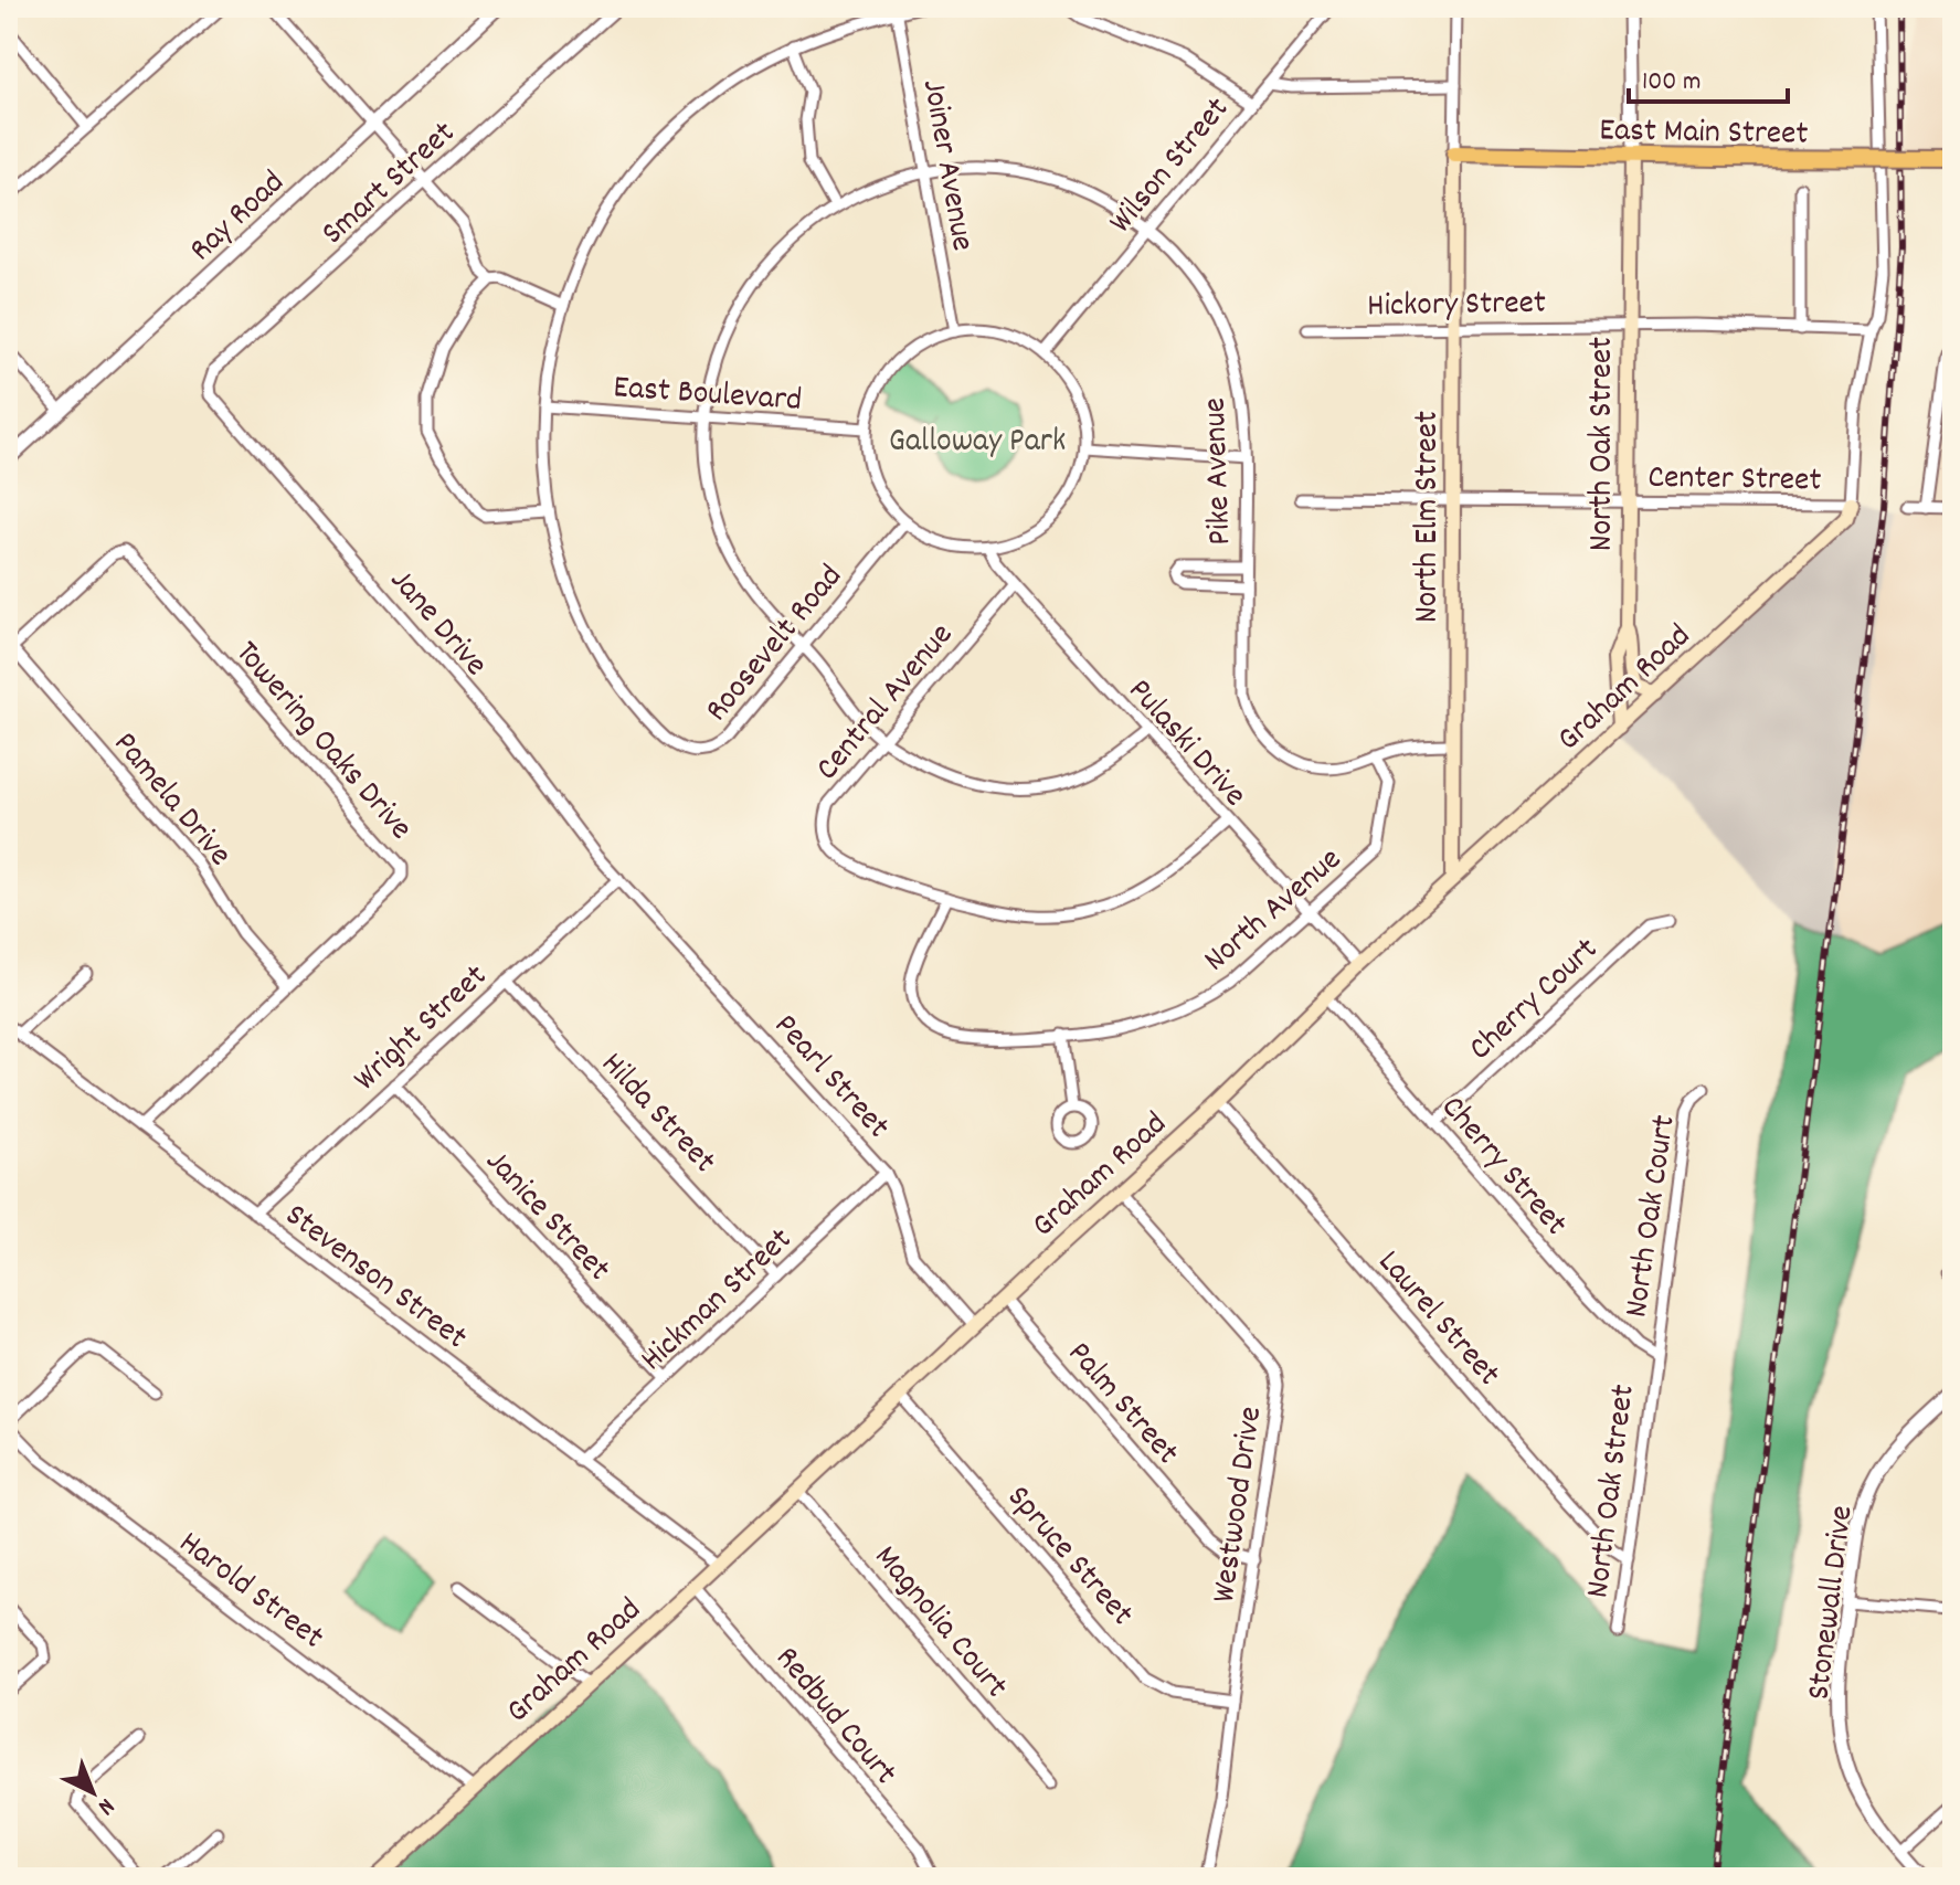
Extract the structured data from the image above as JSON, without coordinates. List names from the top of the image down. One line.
{"streets":{"main road":["East Main Street","North Oak Street","North Elm Street","Graham Road"],"street":["Wilson Street","Joiner Avenue","Smart Street","Ray Road","Hickory Street","East Boulevard","Pike Avenue","Center Street","Jane Drive","Roosevelt Road","Central Avenue","Towering Oaks Drive","Pulaski Drive","Pamela Drive","North Avenue","Cherry Court","Wright Street","Pearl Street","Hilda Street","Cherry Street","Janice Street","North Oak Court","Stevenson Street","Hickman Street","Laurel Street","Palm Street","Westwood Drive","Spruce Street","Harold Street","Stonewall Drive","Magnolia Court","Redbud Court"]},"crossings":[["East Main Street","North Oak Street"],["East Main Street","North Elm Street"],["Wilson Street","Joiner Avenue"],["Wilson Street","East Boulevard"],["Wilson Street","Pike Avenue"],["Wilson Street","Roosevelt Road"],["Wilson Street","Pulaski Drive"],["Joiner Avenue","East Boulevard"],["Joiner Avenue","Pike Avenue"],["Joiner Avenue","Roosevelt Road"],["Joiner Avenue","Pulaski Drive"],["Smart Street","Jane Drive"],["Hickory Street","North Oak Street"],["Hickory Street","North Elm Street"],["East Boulevard","Pike Avenue"],["East Boulevard","Roosevelt Road"],["East Boulevard","Pulaski Drive"],["North Oak Street","Center Street"],["North Oak Street","Graham Road"],["North Oak Street","Cherry Street"],["North Oak Street","North Oak Court"],["North Oak Street","Laurel Street"],["Pike Avenue","North Elm Street"],["Pike Avenue","Roosevelt Road"],["Pike Avenue","Central Avenue"],["Pike Avenue","Pulaski Drive"],["Pike Avenue","North Avenue"],["Center Street","North Elm Street"],["Center Street","Graham Road"],["North Elm Street","Graham Road"],["Jane Drive","Wright Street"],["Jane Drive","Pearl Street"],["Roosevelt Road","Pulaski Drive"],["Graham Road","Pulaski Drive"],["Graham Road","Pearl Street"],["Graham Road","Cherry Street"],["Graham Road","Stevenson Street"],["Graham Road","Laurel Street"],["Graham Road","Palm Street"],["Graham Road","Westwood Drive"],["Graham Road","Spruce Street"],["Graham Road","Harold Street"],["Graham Road","Magnolia Court"],["Graham Road","Redbud Court"],["Central Avenue","Pulaski Drive"],["Central Avenue","North Avenue"],["Towering Oaks Drive","Pamela Drive"],["Towering Oaks Drive","Stevenson Street"],["Pulaski Drive","North Avenue"],["Cherry Court","Cherry Street"],["Wright Street","Pearl Street"],["Wright Street","Hilda Street"],["Wright Street","Janice Street"],["Wright Street","Stevenson Street"],["Pearl Street","Hickman Street"],["Hilda Street","Hickman Street"],["Cherry Street","North Oak Court"],["Janice Street","Hickman Street"],["Stevenson Street","Hickman Street"],["Palm Street","Westwood Drive"],["Westwood Drive","Spruce Street"]],"parks":["Galloway Park"],"scale_bar":"100 m","north":"bottom right"}
